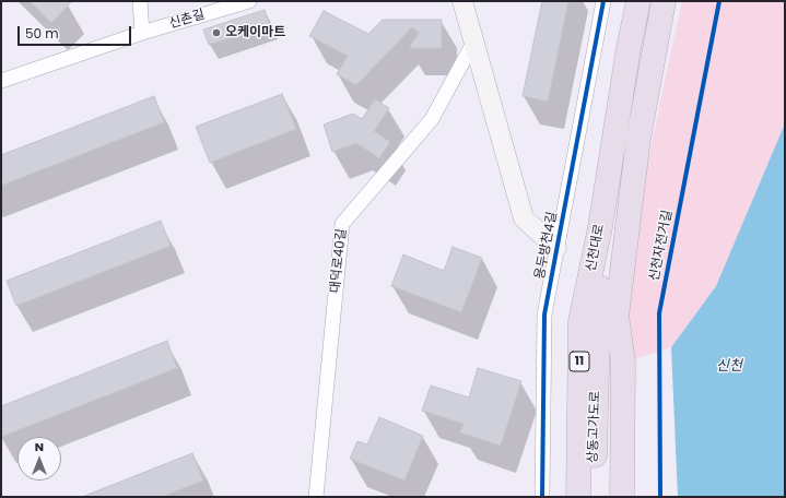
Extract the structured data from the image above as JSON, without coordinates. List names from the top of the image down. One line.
{"streets":{"highway":["신천대로","11","상동고가도로"],"street":["신촌길","용두방천4길","대덕로40길"],"cycle path":["신천자전거길"]},"crossings":[["신천대로","상동고가도로"]],"water":["신천"],"places":["오케이마트"],"scale_bar":"50 m","north":"top"}
